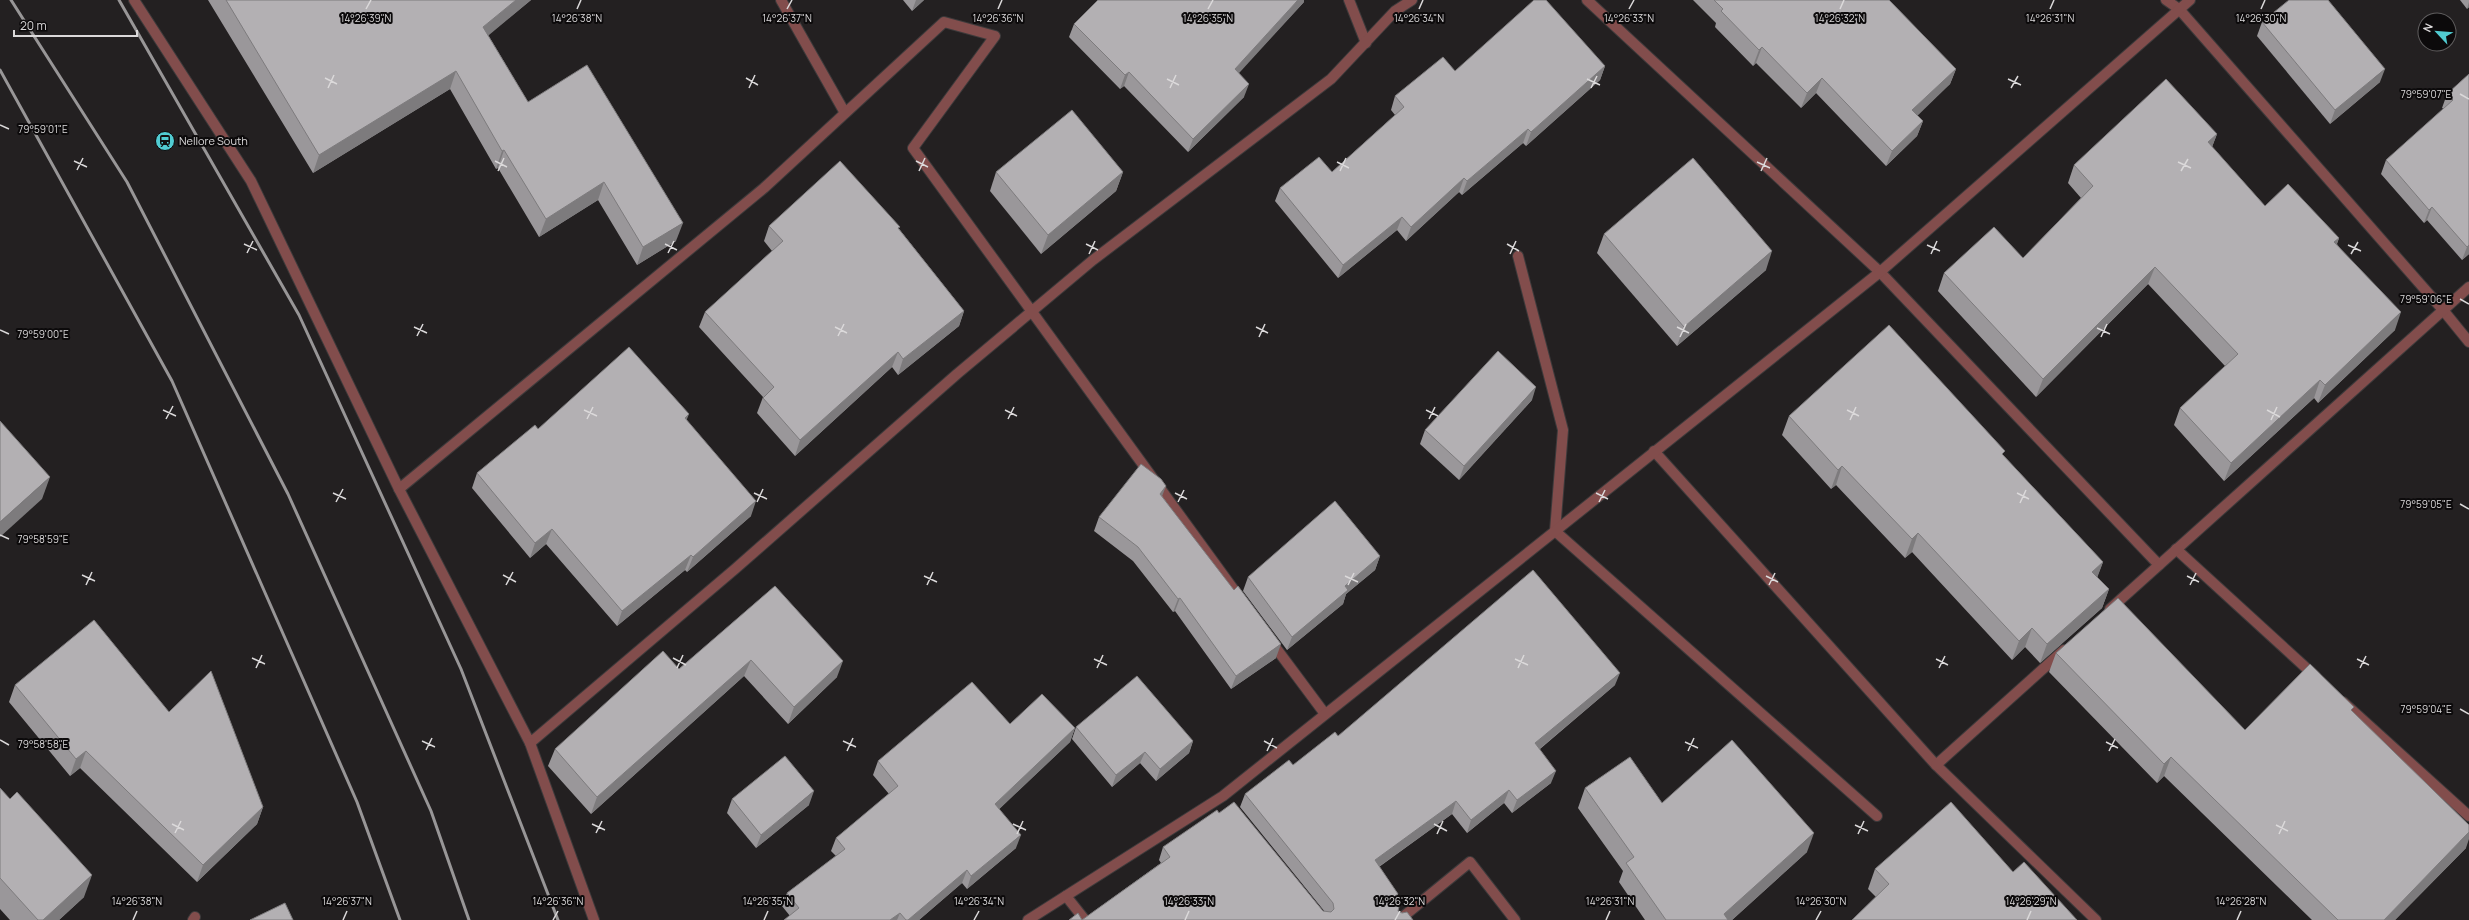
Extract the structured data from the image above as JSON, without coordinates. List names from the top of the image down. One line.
{"places":{"station":["Nellore South"]},"scale_bar":"20 m","north":"top left","coordinates":["14°26'39\"N","14°26'38\"N","14°26'37\"N","14°26'36\"N","14°26'35\"N","14°26'34\"N","14°26'33\"N","14°26'32\"N","14°26'31\"N","14°26'30\"N","79°59'07\"E","79°59'01\"E","79°59'06\"E","79°59'00\"E","79°59'05\"E","79°58'59\"E","79°59'04\"E","79°58'58\"E","14°26'29\"N","14°26'28\"N"]}
